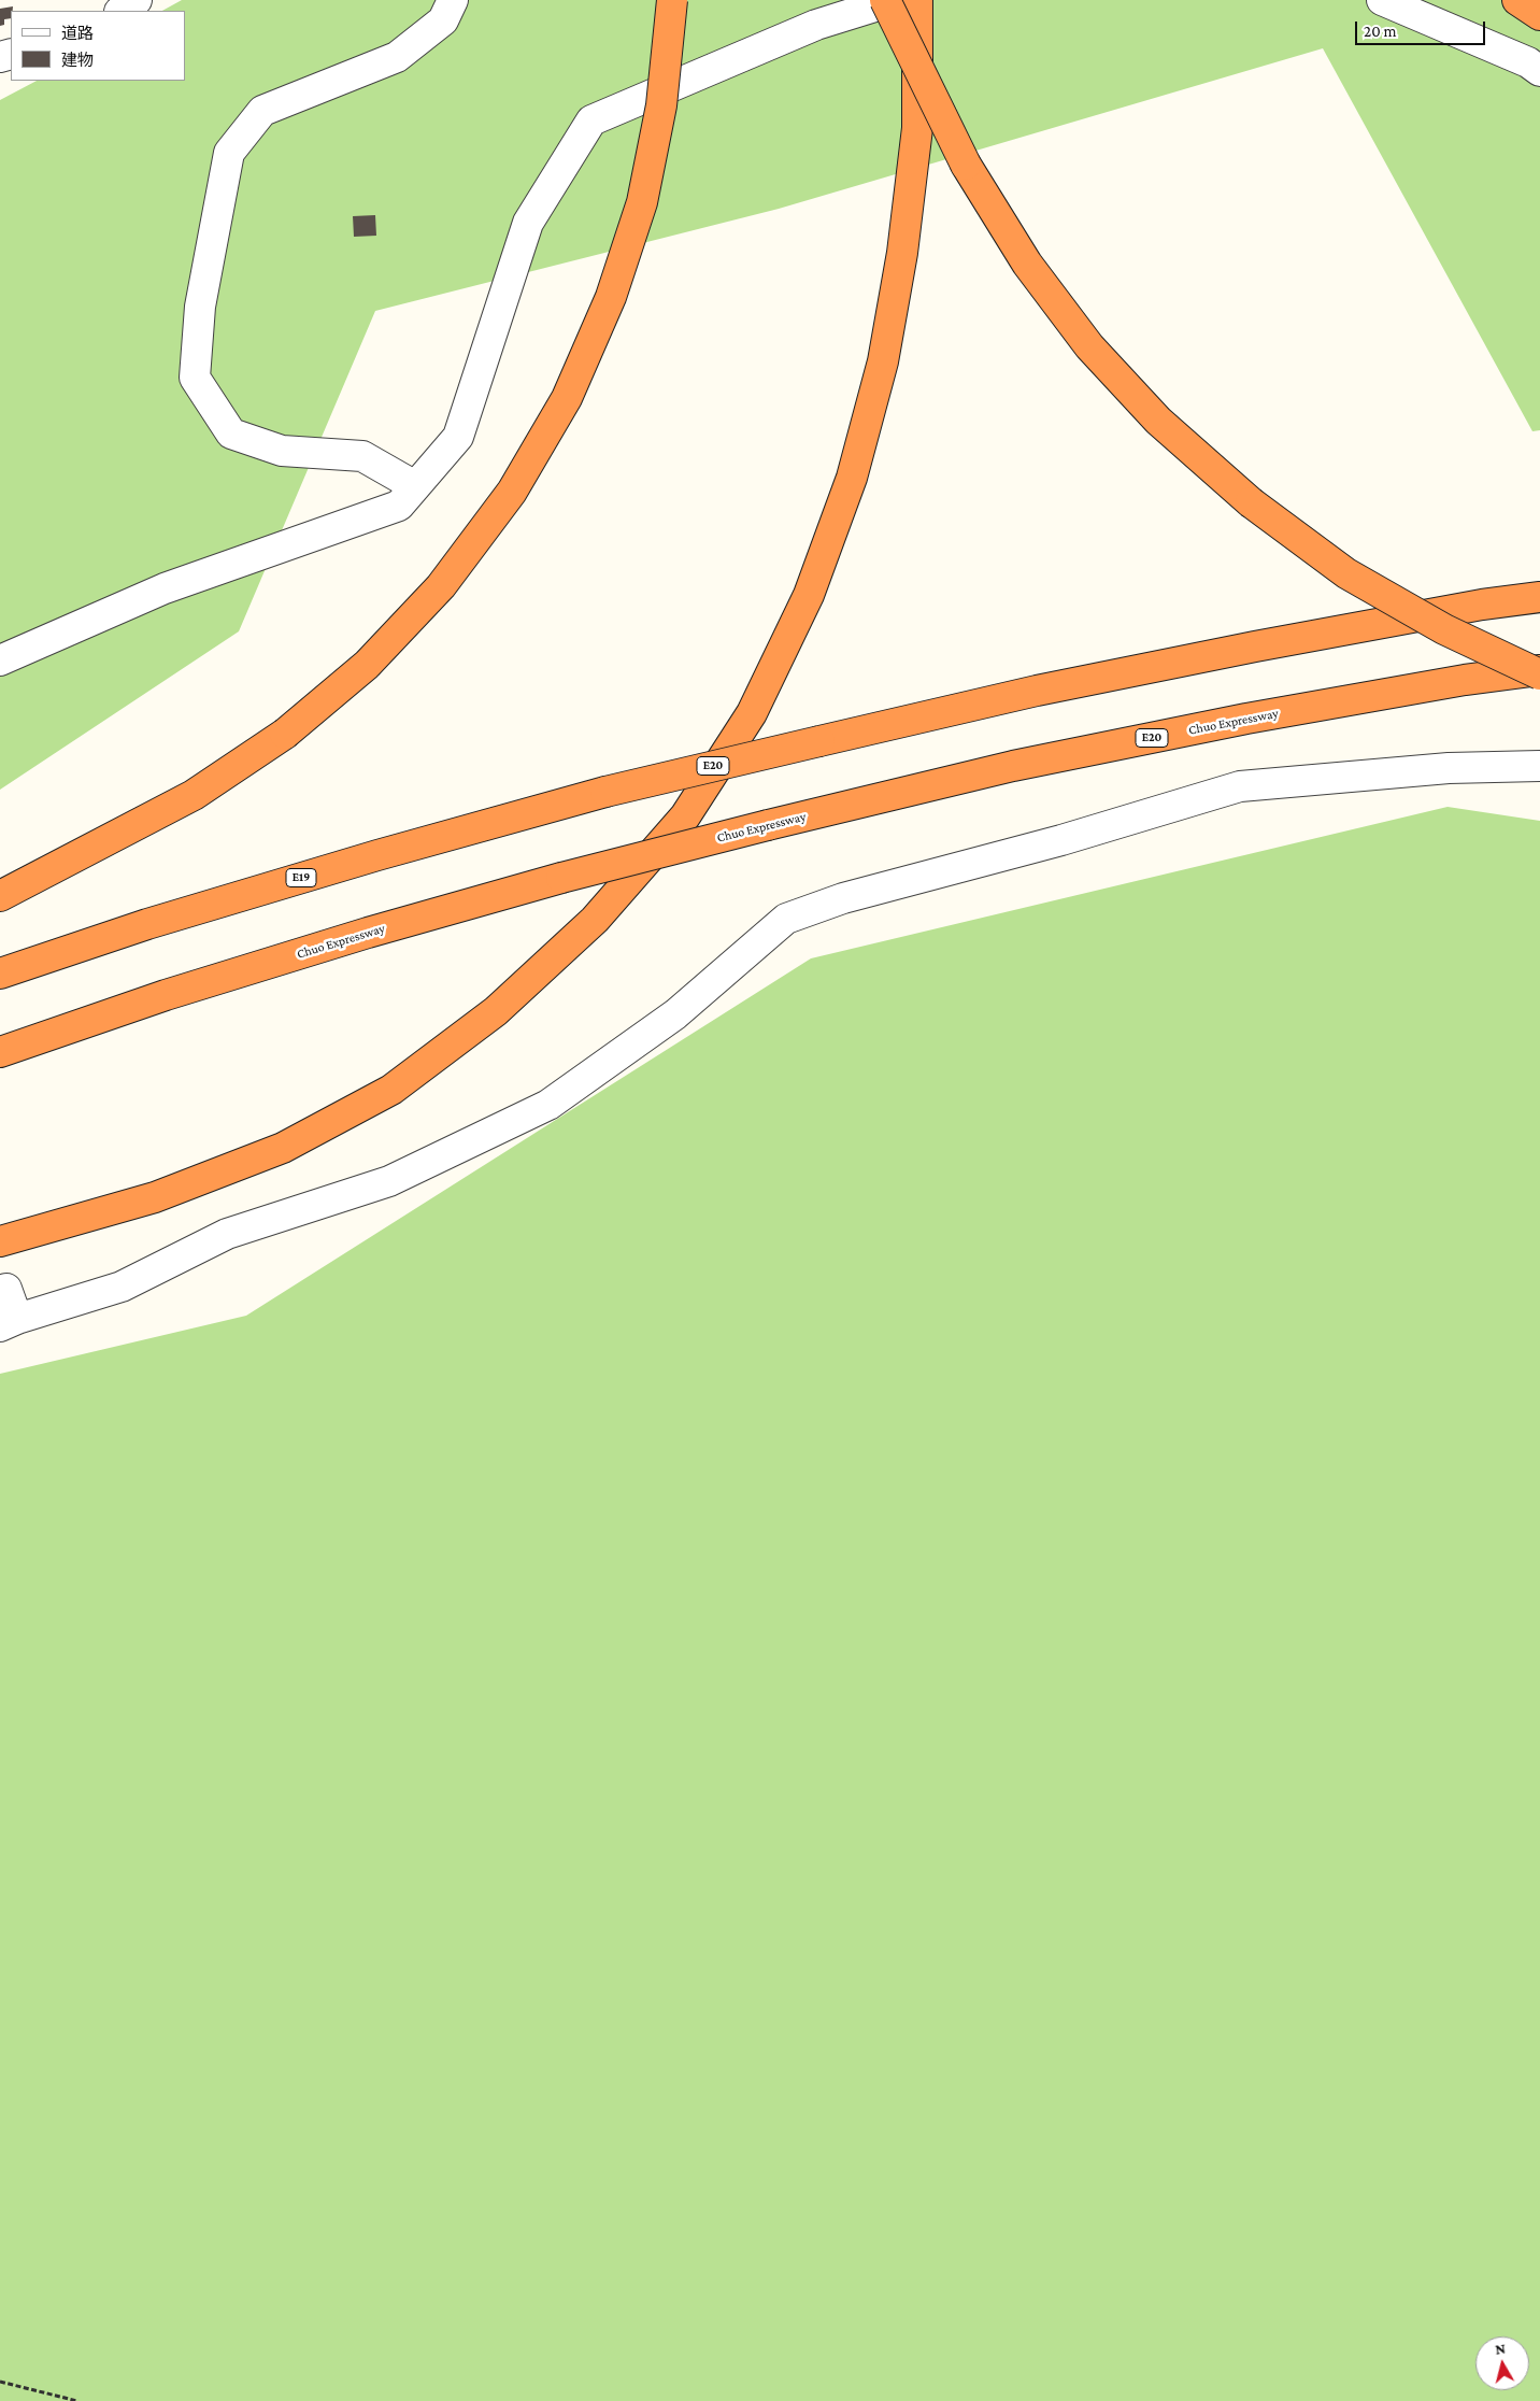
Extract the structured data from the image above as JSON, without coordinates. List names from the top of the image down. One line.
{"streets":{"highway":["Chuo Expressway","E20","E19"]},"crossings":[["E20","E19"]],"legend":["道路","建物"],"scale_bar":"20 m","north":"top"}
